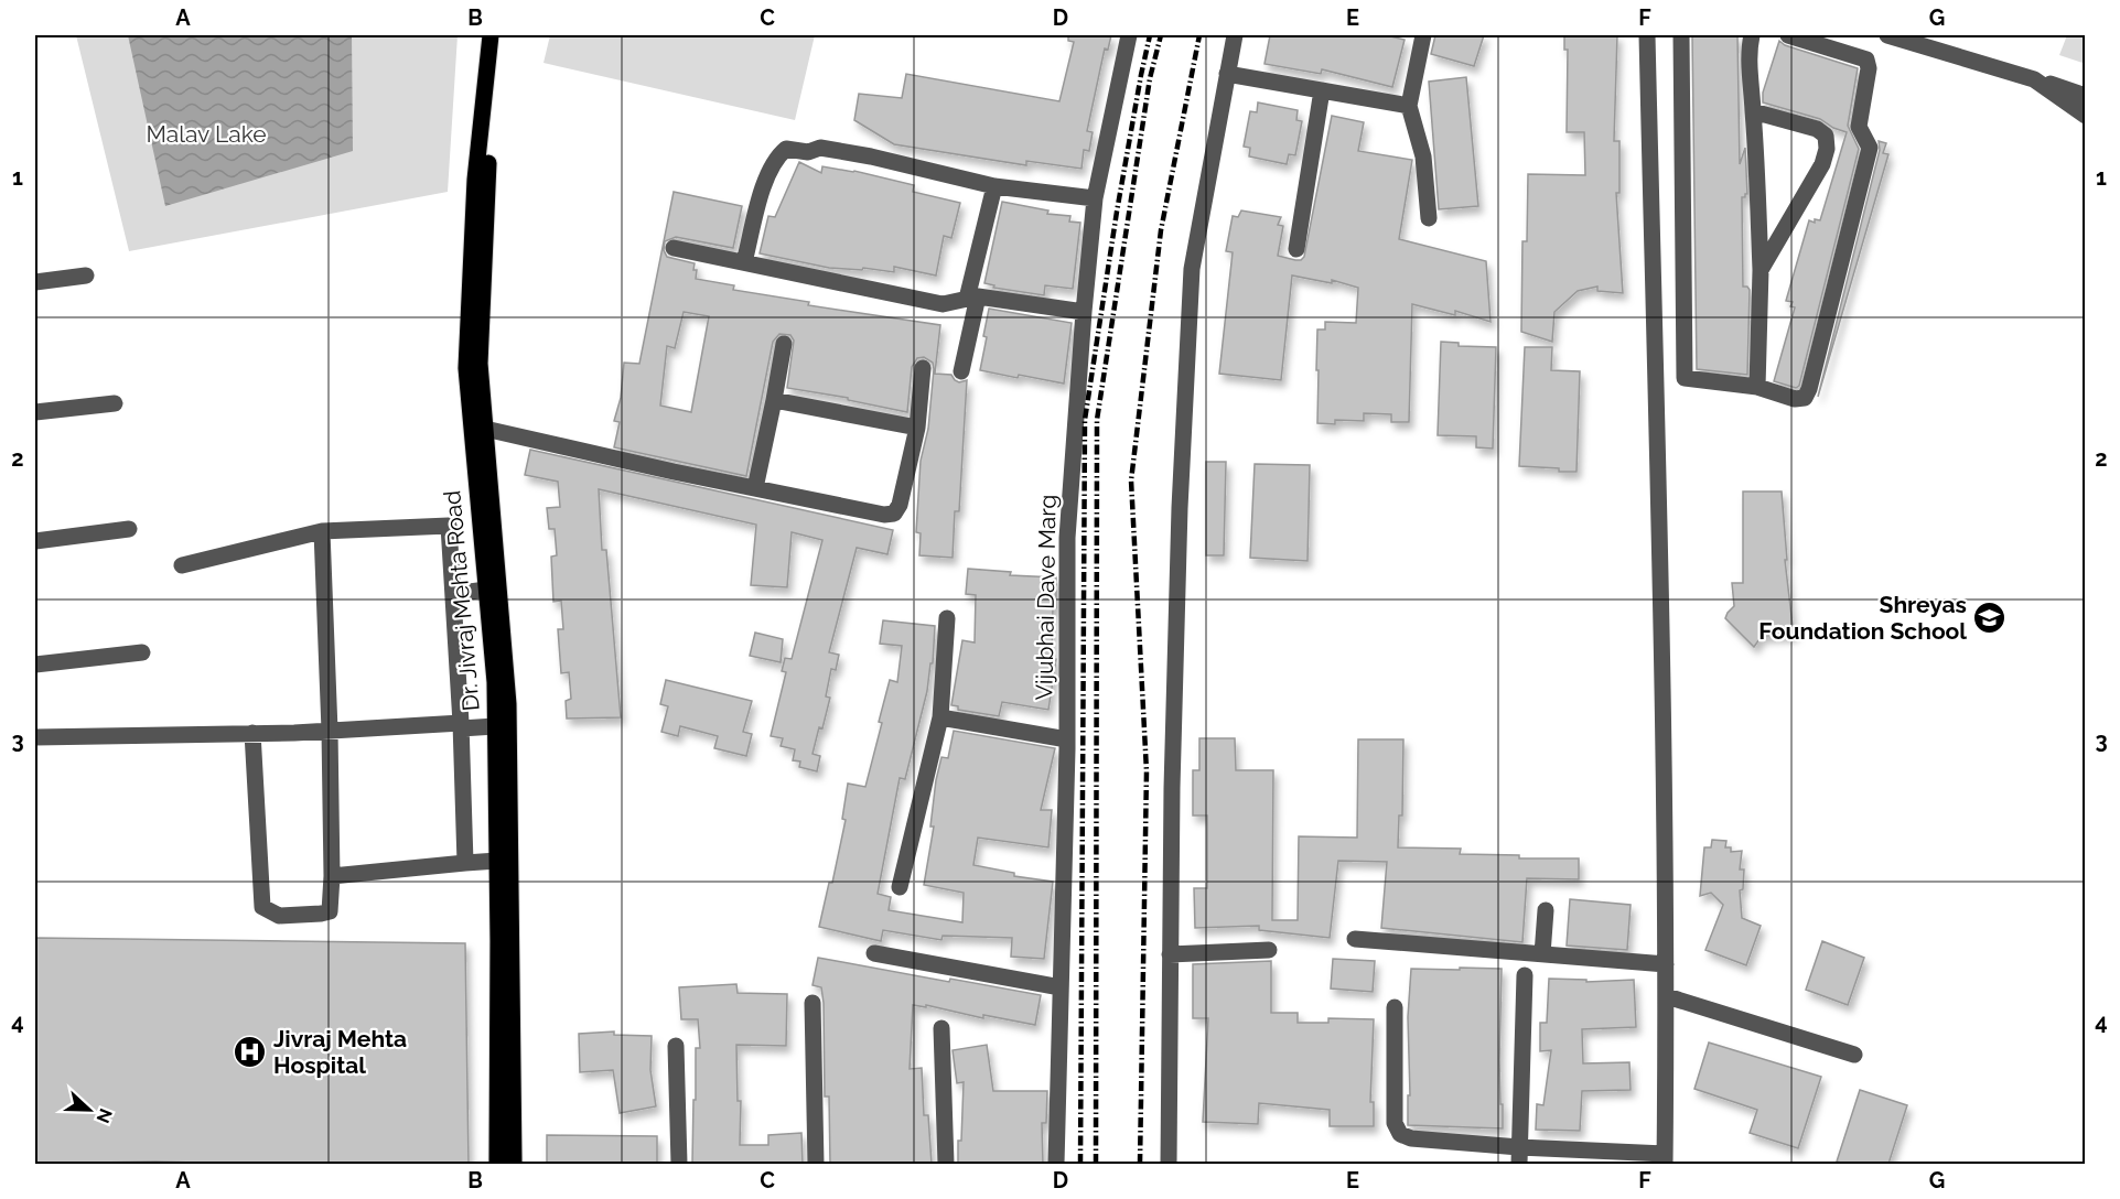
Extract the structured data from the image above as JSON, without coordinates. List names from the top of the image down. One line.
{"streets":{"main road":["Dr. Jivraj Mehta Road"],"street":["Vijubhai Dave Marg"]},"parks":["Malav Lake"],"places":{"school or university":["Shreyas Foundation School"],"hospital":["Jivraj Mehta Hospital"]},"north":"right","grid":{"columns":["A","B","C","D","E","F","G"],"rows":["1","2","3","4"]}}
